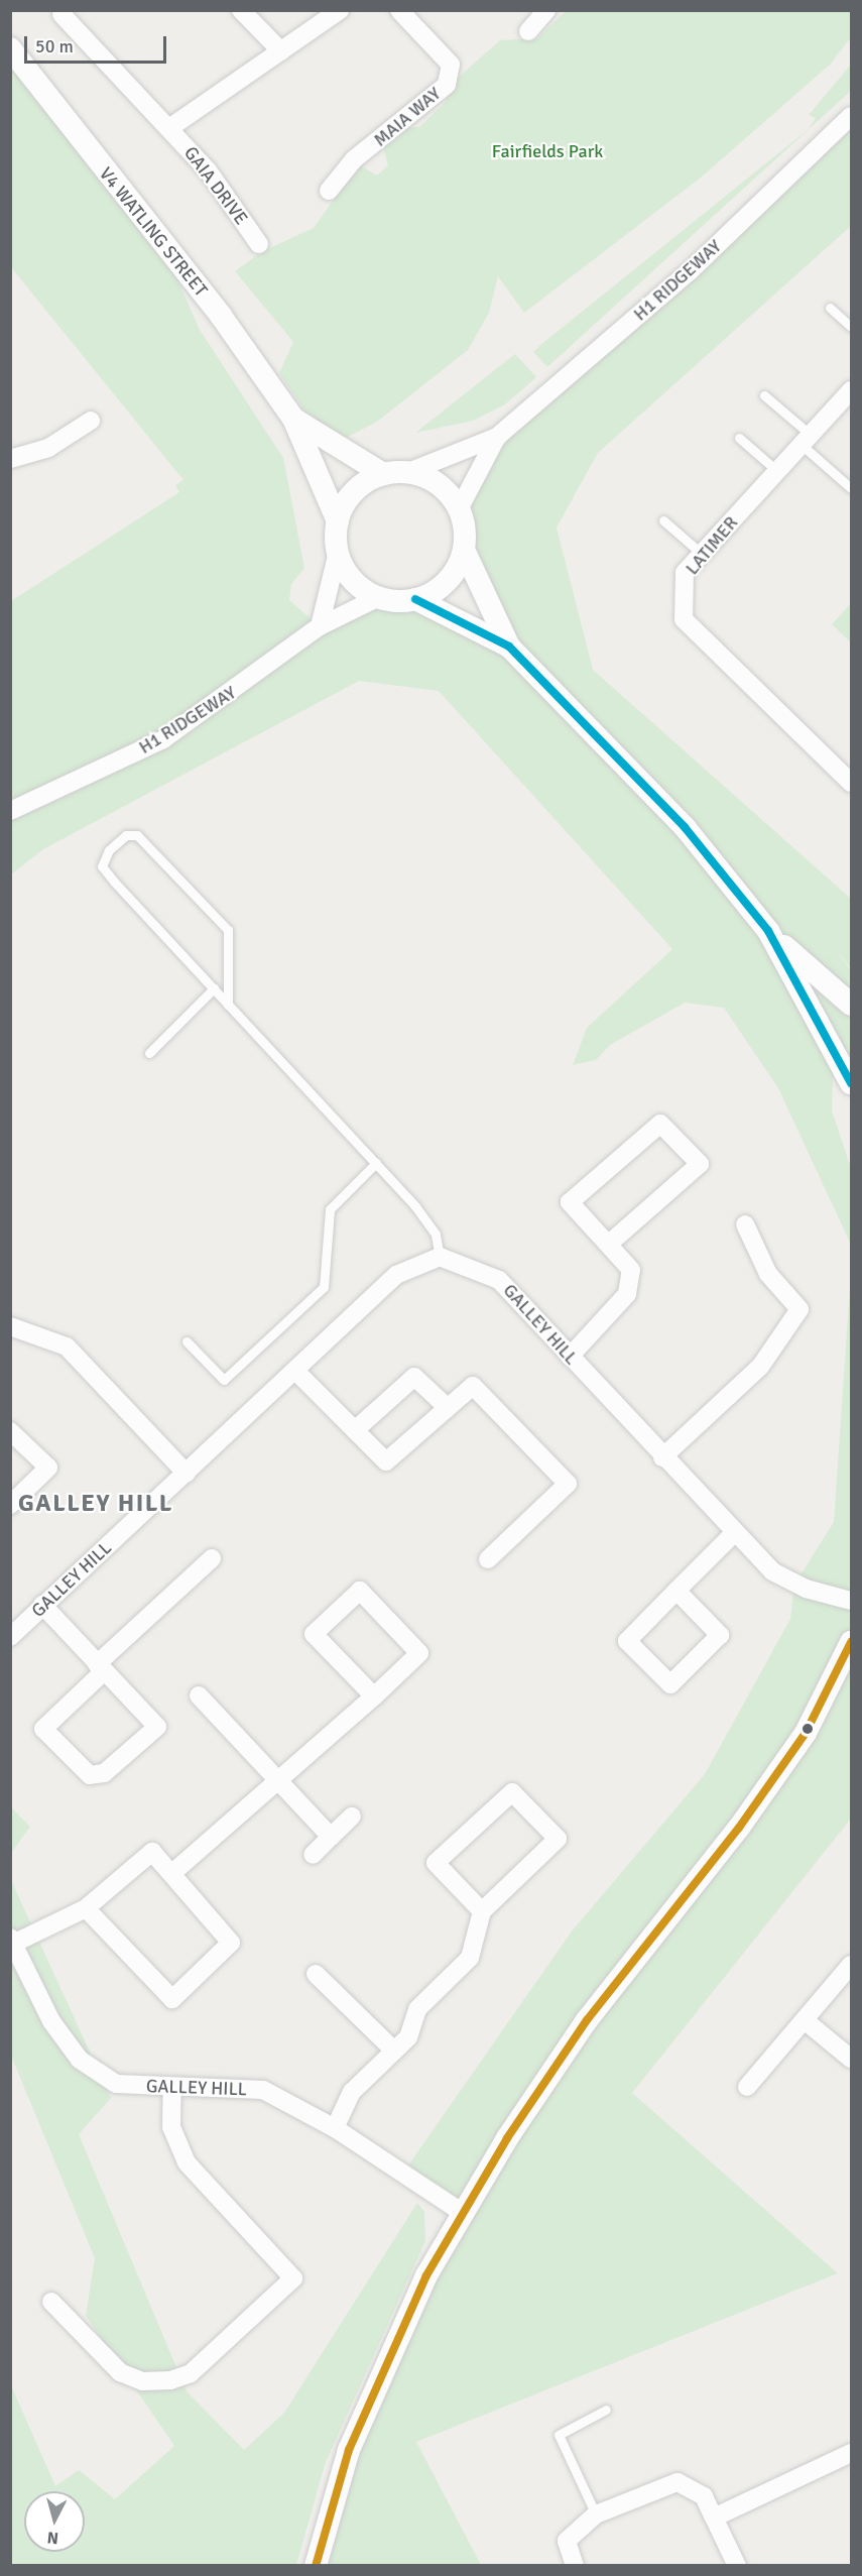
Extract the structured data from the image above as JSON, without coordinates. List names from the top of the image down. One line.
{"streets":{"street":["MAIA WAY","GAIA DRIVE","V4 WATLING STREET","H1 RIDGEWAY","LATIMER","GALLEY HILL"]},"crossings":[["V4 WATLING STREET","H1 RIDGEWAY"]],"districts":["GALLEY HILL"],"parks":["Fairfields Park"],"scale_bar":"50 m","north":"bottom"}
